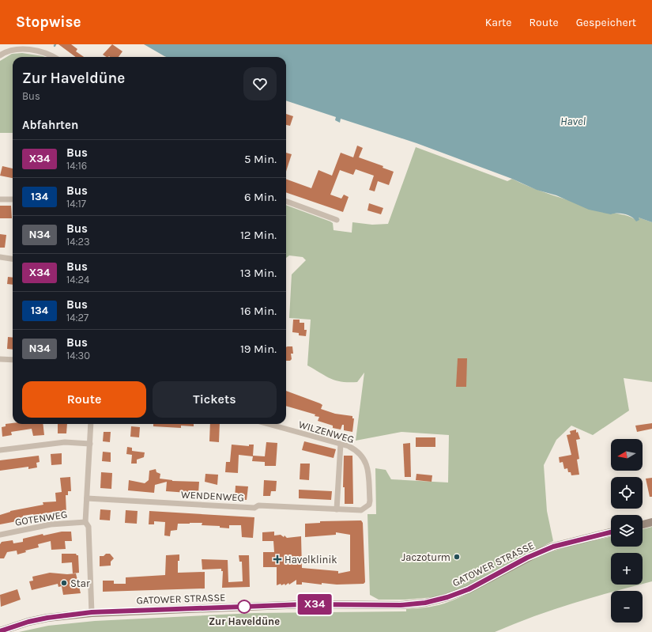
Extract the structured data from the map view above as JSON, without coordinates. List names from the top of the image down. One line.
{"streets":{"main road":["GATOWER STRASSE"],"street":["WILZENWEG","WENDENWEG","GOTENWEG"]},"crossings":[["WILZENWEG","WENDENWEG"]],"water":["Havel"],"places":{"other":["Jaczoturm","Star","Zur Haveldüne"],"health":["Havelklinik"]},"lines":["bus line X34"],"north":"left","page":{"header":"Stopwise","nav":["Karte","Route","Gespeichert"],"on_map":"X34","heading":[["Zur Haveldüne","Bus"],"Abfahrten"],"list":[{"mark":"X34","name":"Bus","note":"14:16","value":"5 Min."},{"mark":"134","name":"Bus","note":"14:17","value":"6 Min."},{"mark":"N34","name":"Bus","note":"14:23","value":"12 Min."},{"mark":"X34","name":"Bus","note":"14:24","value":"13 Min."},{"mark":"134","name":"Bus","note":"14:27","value":"16 Min."},{"mark":"N34","name":"Bus","note":"14:30","value":"19 Min."}],"buttons":["Route","Tickets"],"map_buttons":["+","−"]}}
